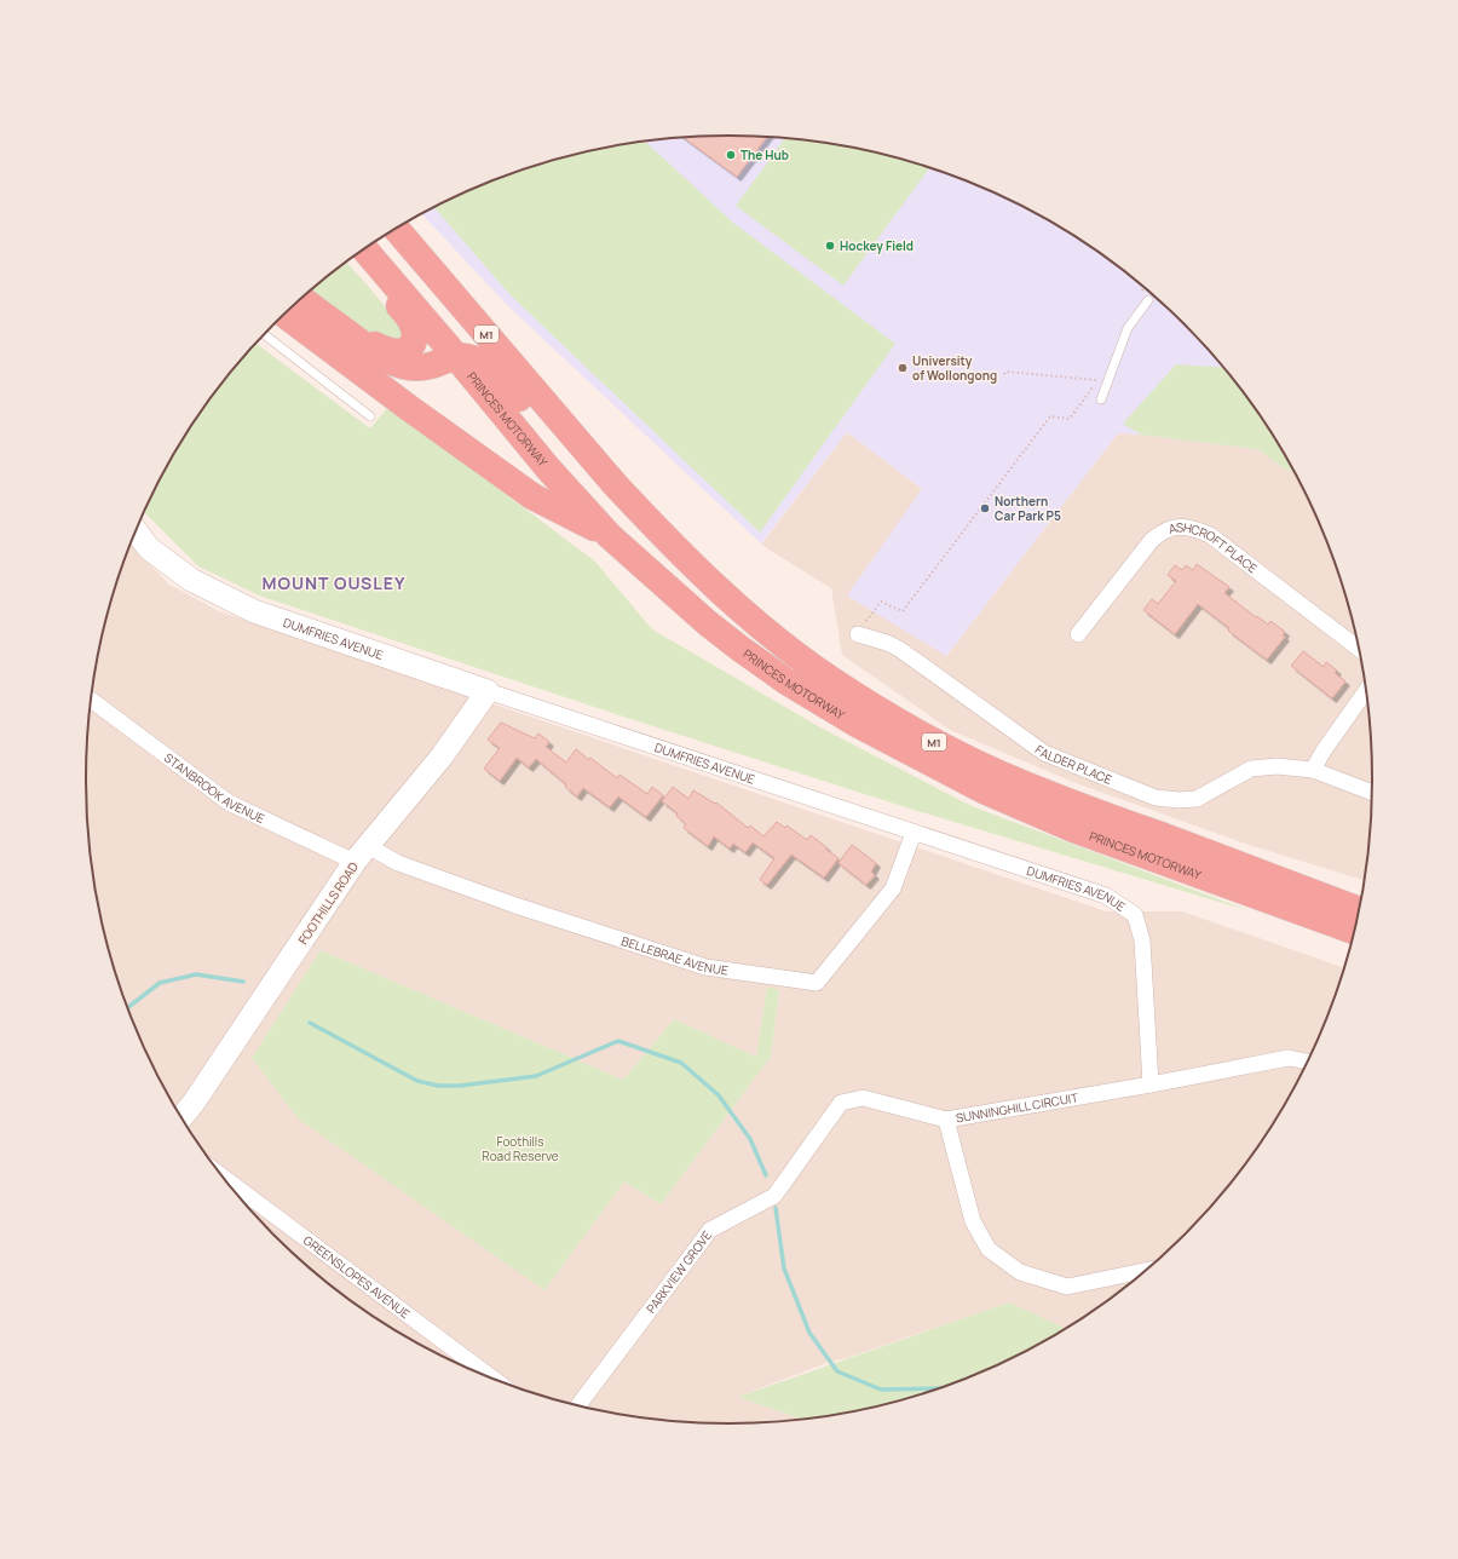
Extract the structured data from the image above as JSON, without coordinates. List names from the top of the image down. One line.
{"streets":{"highway":["M1","PRINCES MOTORWAY"],"street":["ASHCROFT PLACE","DUMFRIES AVENUE","FALDER PLACE","STANBROOK AVENUE","FOOTHILLS ROAD","BELLEBRAE AVENUE","SUNNINGHILL CIRCUIT","PARKVIEW GROVE","GREENSLOPES AVENUE"]},"crossings":[["DUMFRIES AVENUE","FOOTHILLS ROAD"],["DUMFRIES AVENUE","BELLEBRAE AVENUE"],["DUMFRIES AVENUE","SUNNINGHILL CIRCUIT"],["STANBROOK AVENUE","FOOTHILLS ROAD"],["STANBROOK AVENUE","BELLEBRAE AVENUE"],["FOOTHILLS ROAD","BELLEBRAE AVENUE"],["SUNNINGHILL CIRCUIT","PARKVIEW GROVE"]],"districts":["MOUNT OUSLEY"],"parks":["Foothills Road Reserve"],"places":["The Hub","Hockey Field","University of Wollongong","Northern Car Park P5"]}
